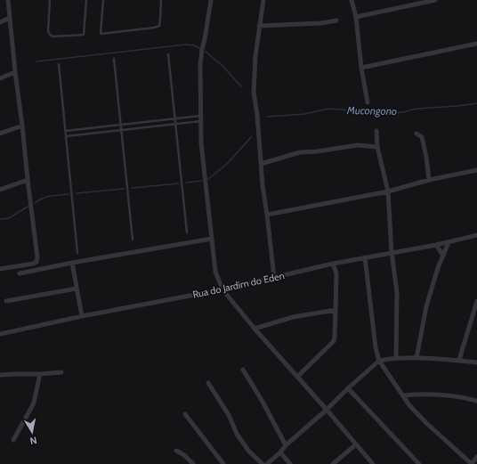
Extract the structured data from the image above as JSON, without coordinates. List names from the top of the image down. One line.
{"streets":{"street":["Rua do Jardim do Eden"]},"water":["Mucongono"],"north":"bottom"}
